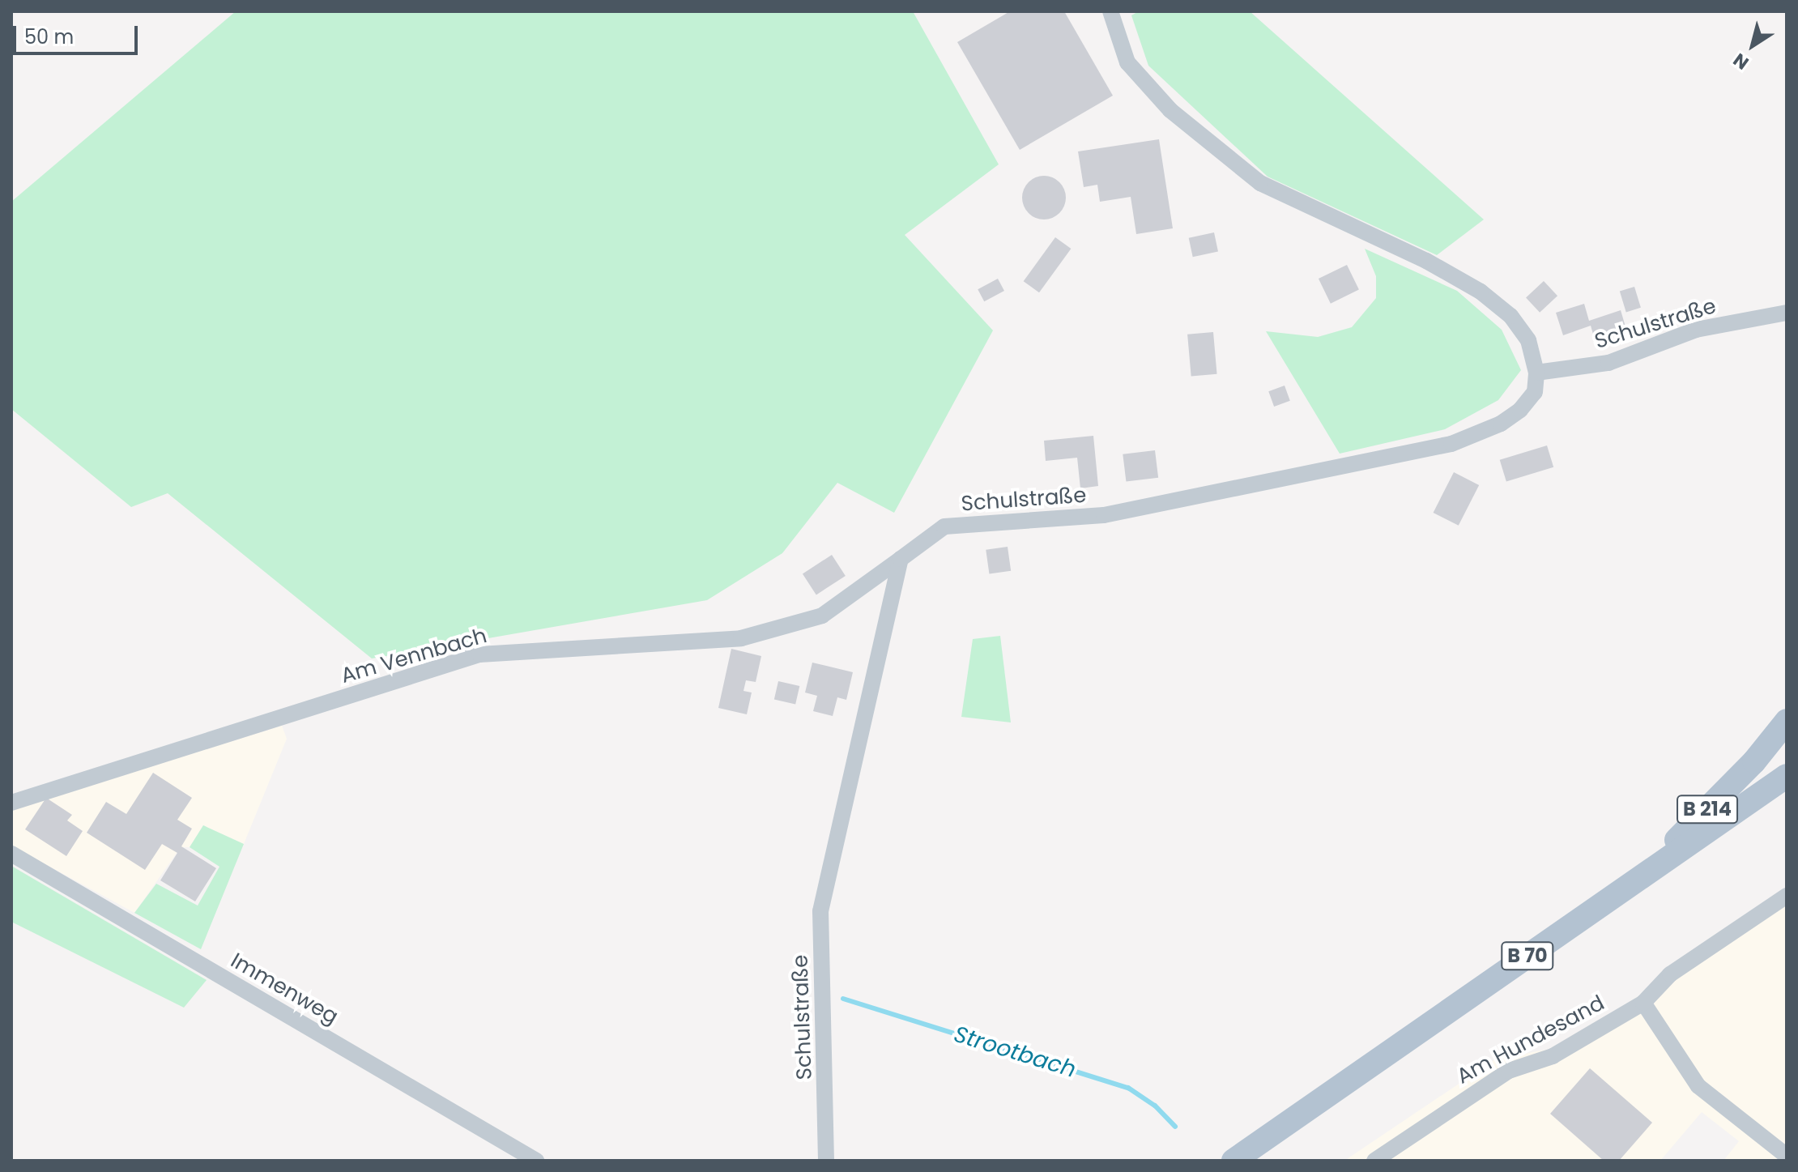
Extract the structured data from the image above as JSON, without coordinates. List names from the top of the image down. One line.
{"streets":{"main road":["B 214","B 70"],"street":["Schulstraße","Am Vennbach","Immenweg","Am Hundesand"]},"crossings":[["Schulstraße","Am Vennbach"],["B 214","B 70"]],"water":["Strootbach"],"scale_bar":"50 m","north":"bottom left"}
